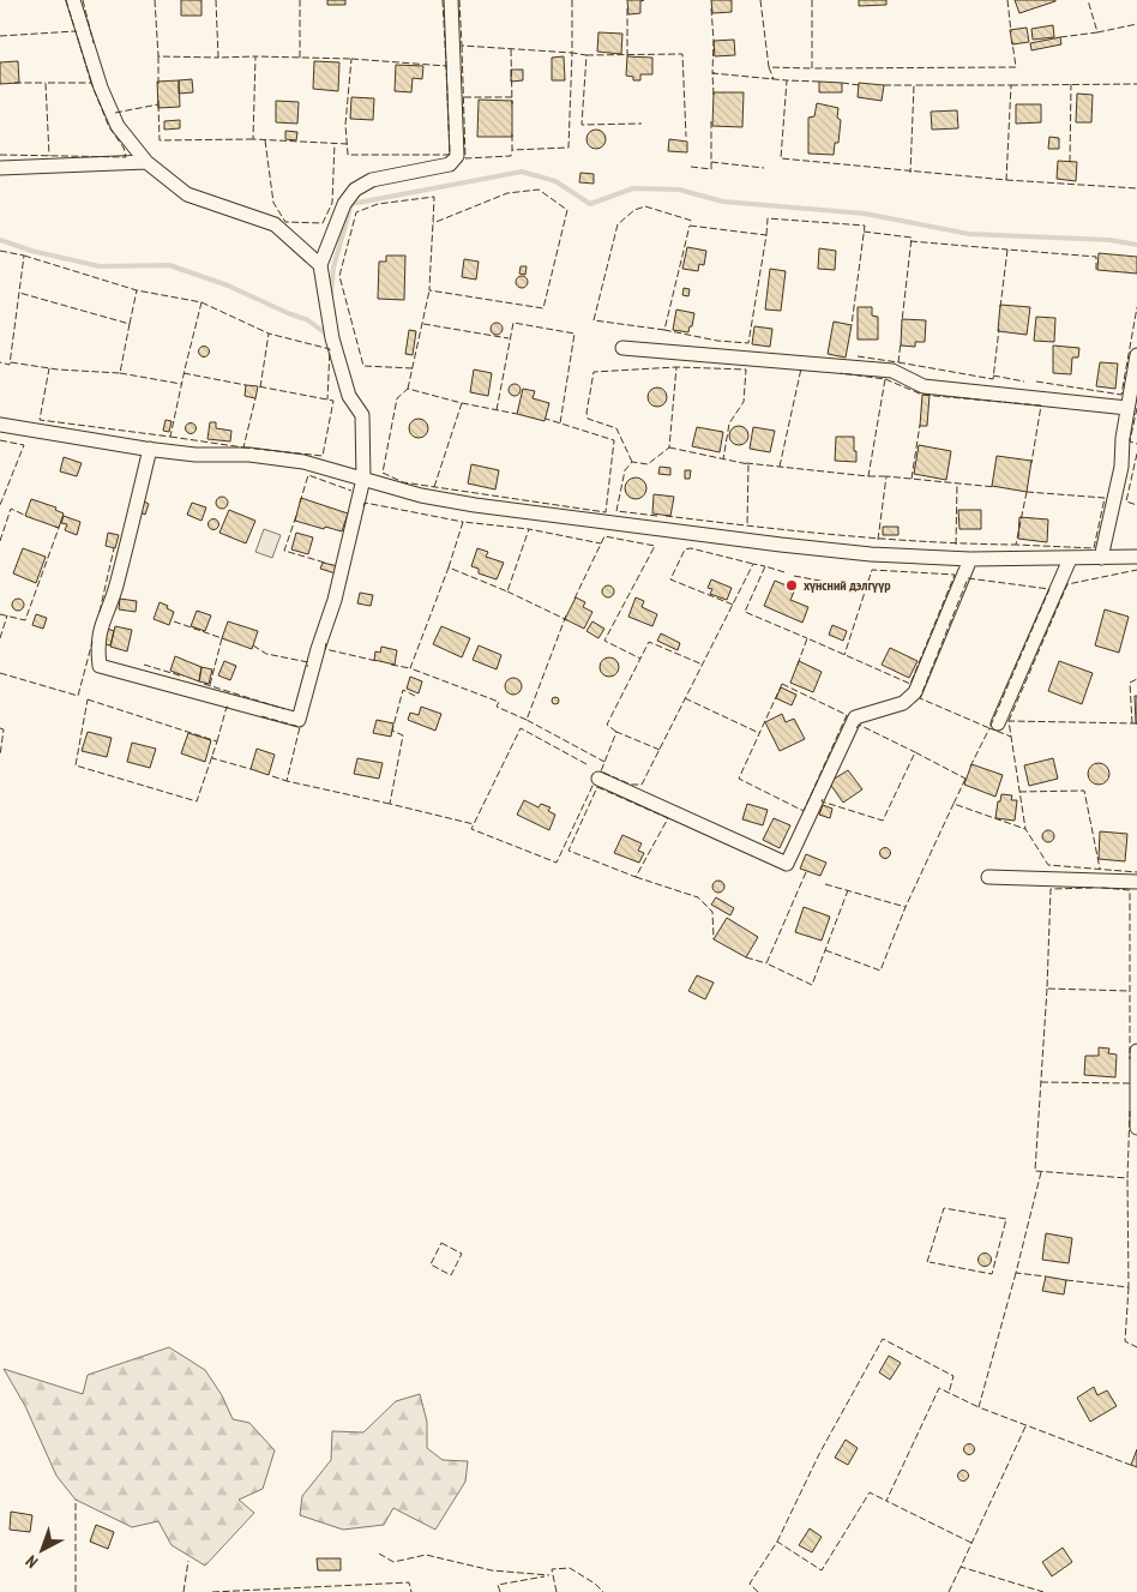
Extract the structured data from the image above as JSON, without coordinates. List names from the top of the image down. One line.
{"places":["хүнсний дэлгүүр"],"north":"bottom left"}
